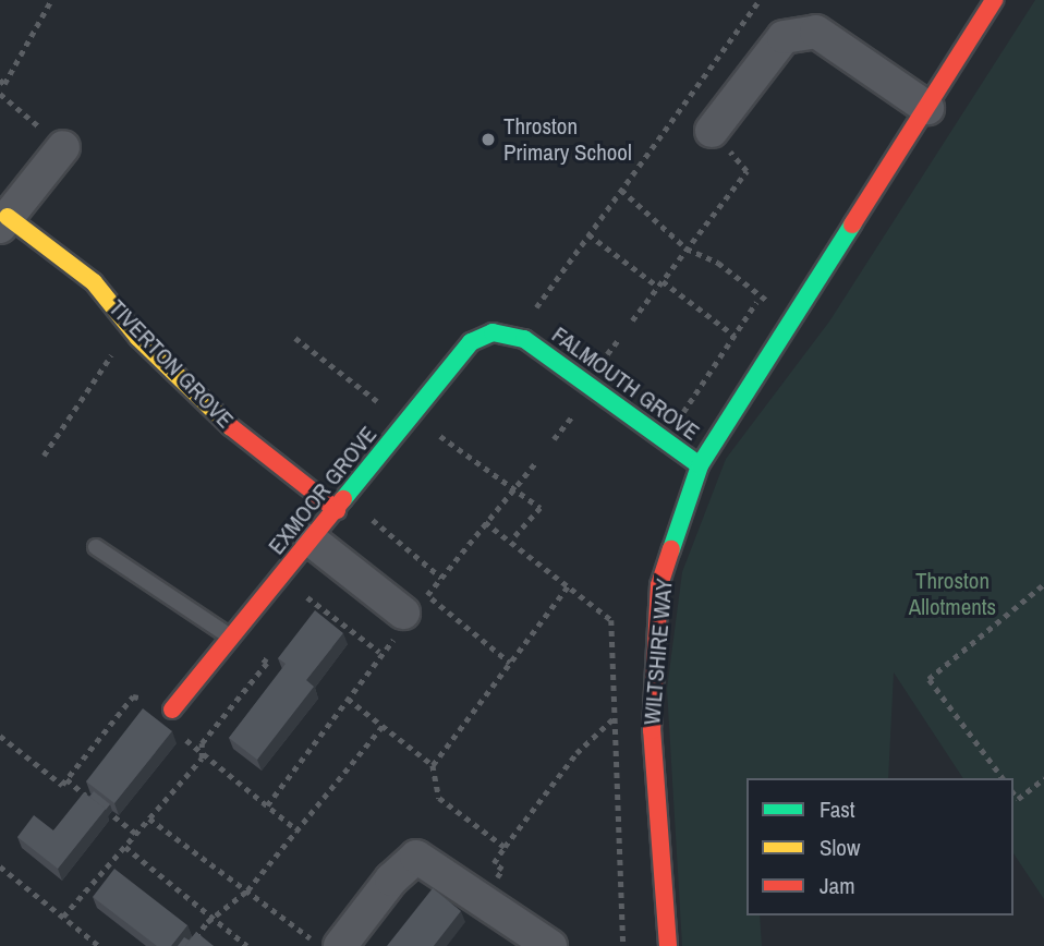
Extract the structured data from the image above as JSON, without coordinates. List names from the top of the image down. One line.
{"streets":{"street":["TIVERTON GROVE","FALMOUTH GROVE","EXMOOR GROVE","WILTSHIRE WAY"]},"crossings":[["TIVERTON GROVE","EXMOOR GROVE"],["FALMOUTH GROVE","EXMOOR GROVE"],["FALMOUTH GROVE","WILTSHIRE WAY"]],"parks":["Throston Allotments"],"places":["Throston Primary School"],"legend":["Fast","Slow","Jam"]}
